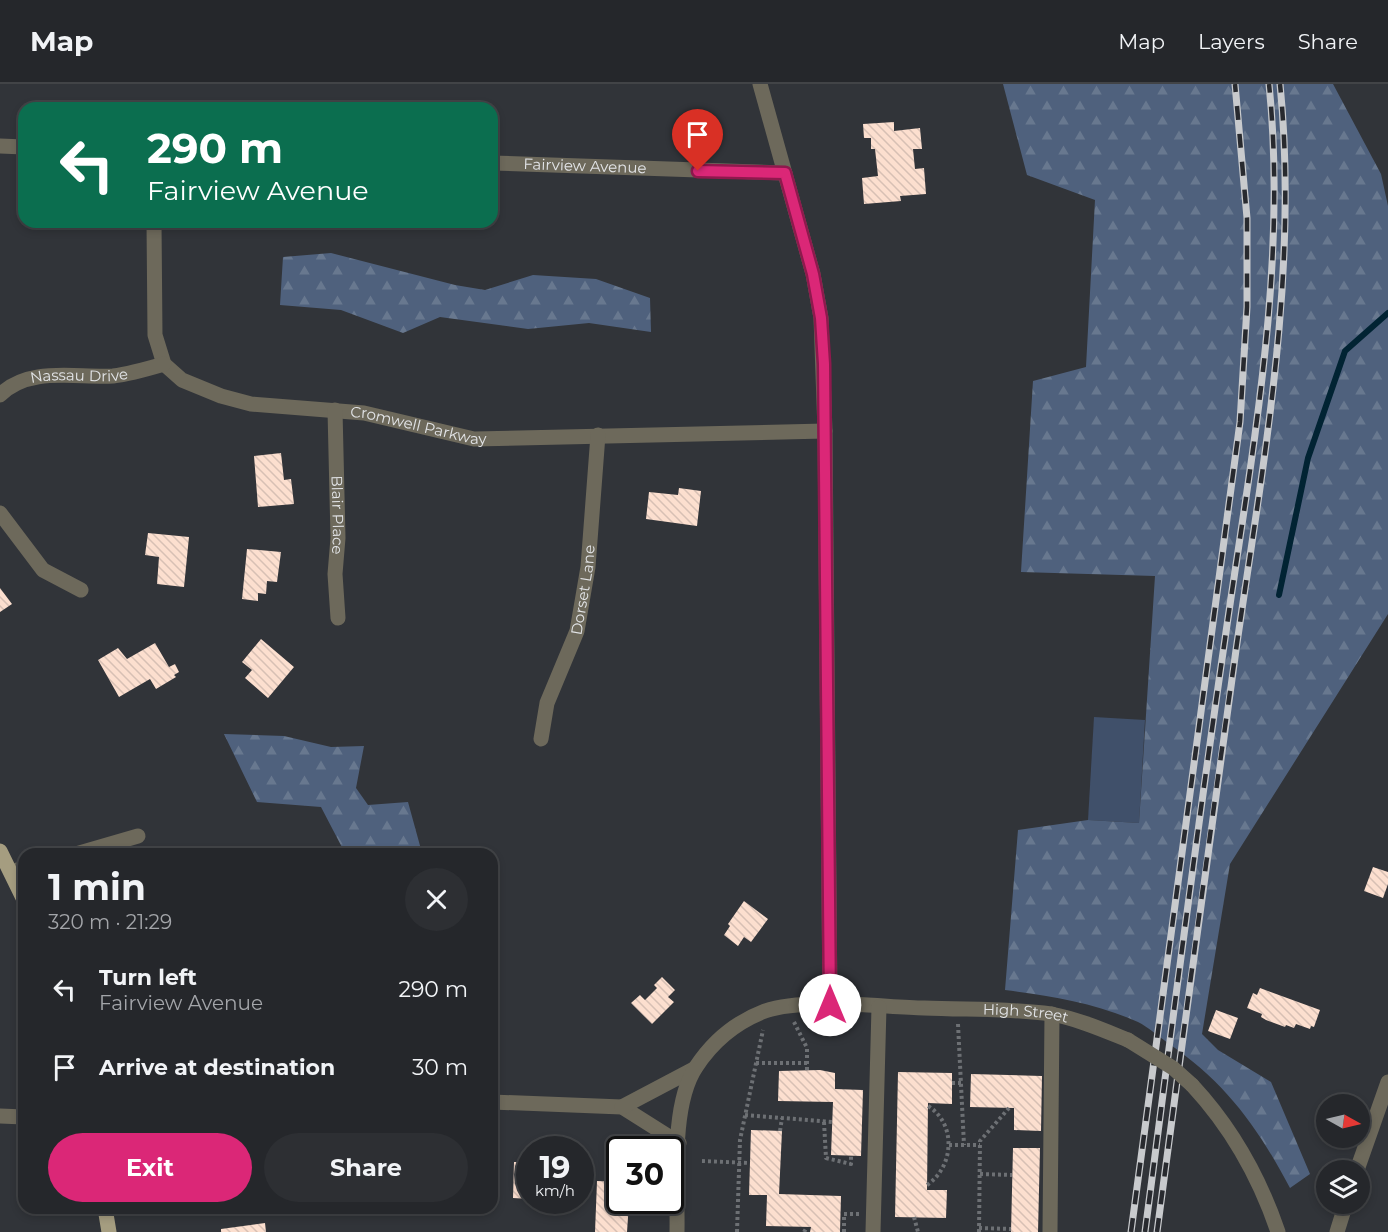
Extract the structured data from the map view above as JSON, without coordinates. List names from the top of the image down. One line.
{"streets":{"street":["Fairview Avenue","Nassau Drive","Cromwell Parkway","Blair Place","Dorset Lane","High Street"]},"crossings":[["Nassau Drive","Cromwell Parkway"],["Cromwell Parkway","Blair Place"],["Cromwell Parkway","Dorset Lane"]],"north":"right","page":{"header":"Map","nav":["Map","Layers","Share"],"turn":["290 m","Fairview Avenue"],"heading":["1 min","320 m · 21:29"],"list":[{"name":"Turn left","note":"Fairview Avenue","value":"290 m"},{"name":"Arrive at destination","value":"30 m"}],"buttons":["Exit","Share"],"speed":"19 km/h","limit":"30"}}
